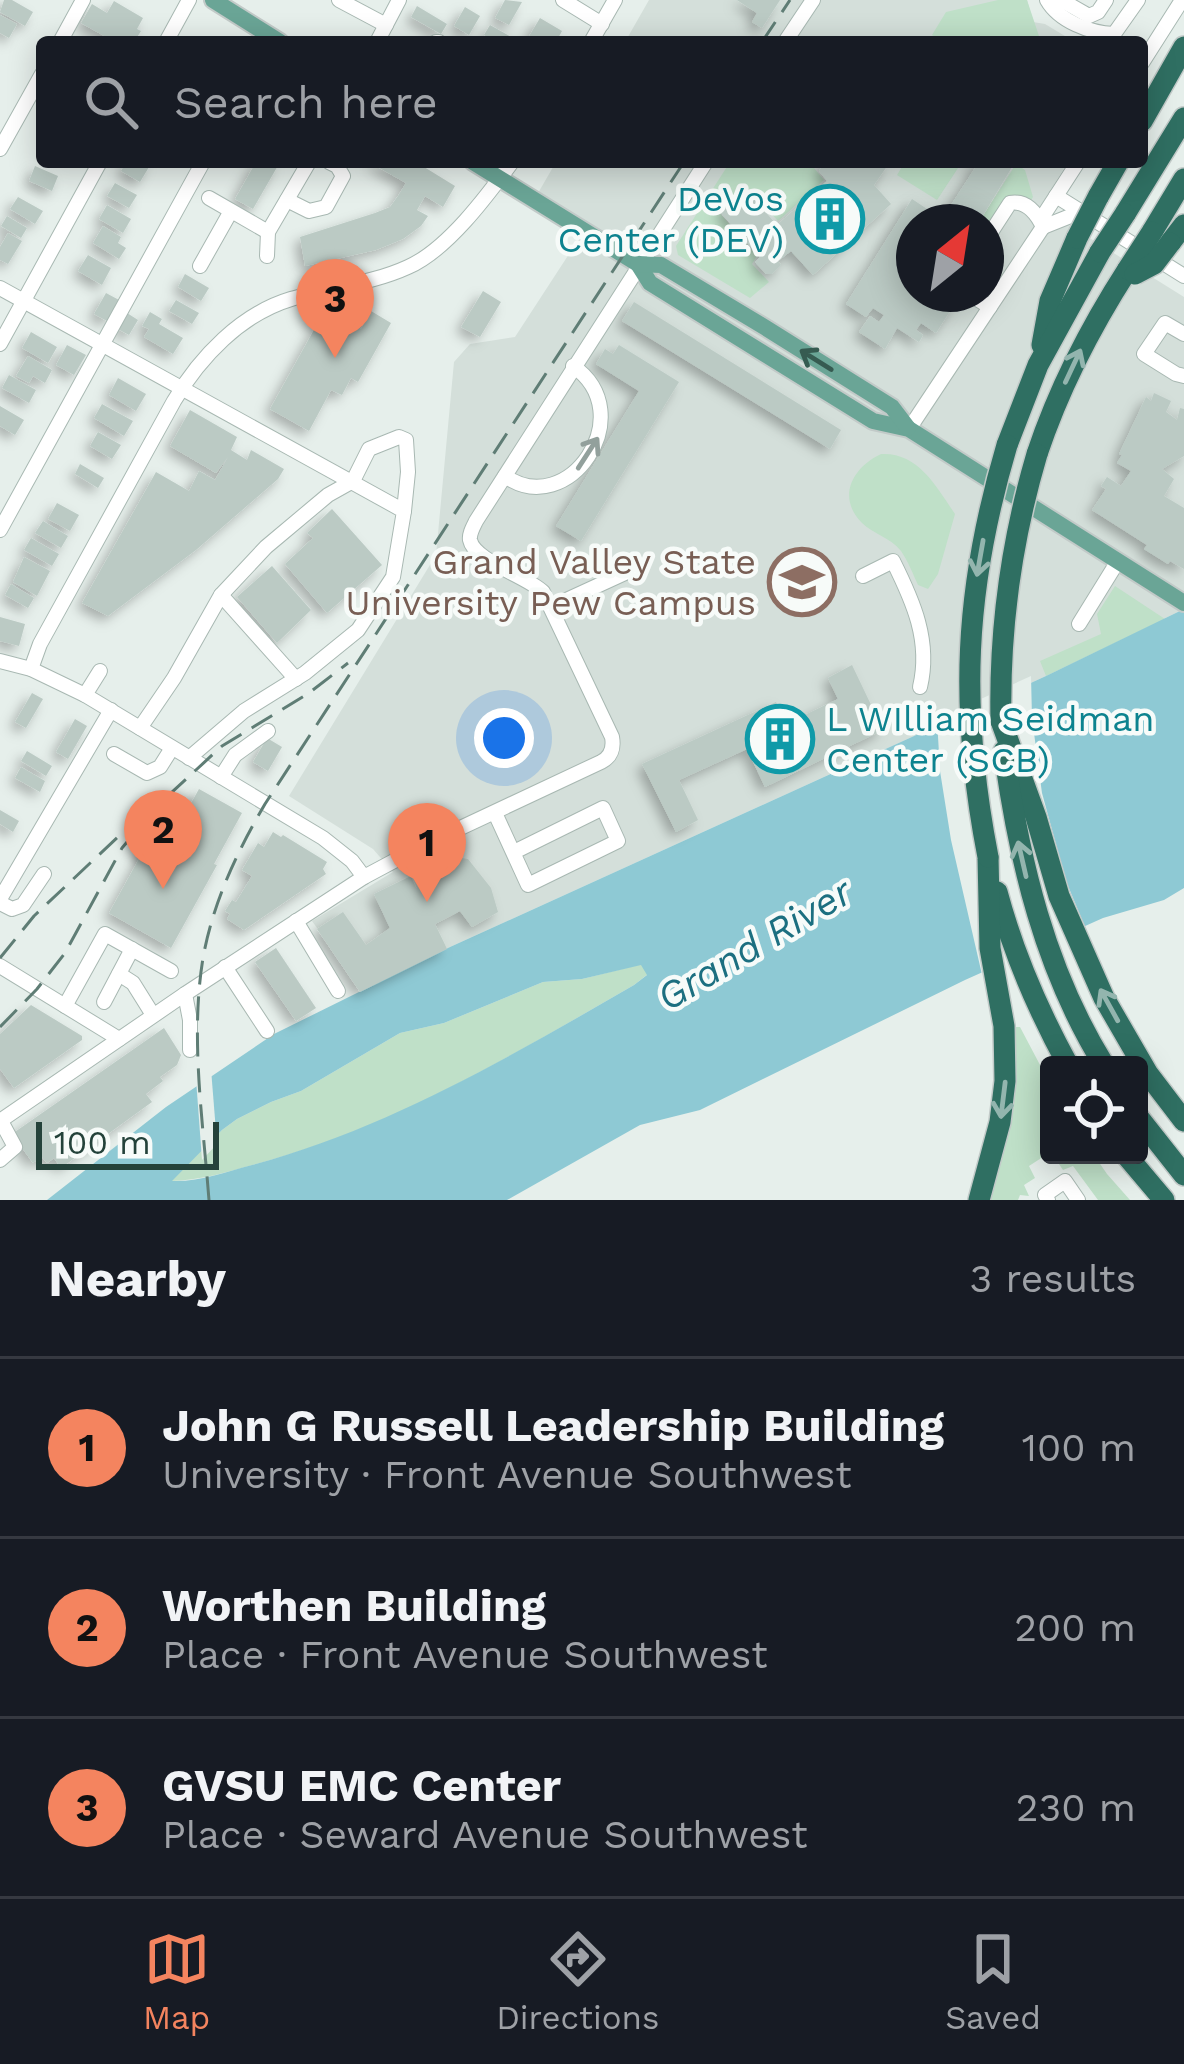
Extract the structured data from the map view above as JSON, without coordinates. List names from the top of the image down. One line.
{"water":["Grand River"],"places":{"building":["DeVos Center (DEV)","L WIlliam Seidman Center (SCB)"],"school or university":["Grand Valley State University Pew Campus"]},"scale_bar":"100 m","north":"top right","page":{"search":"Search here","pins":["3","2","1"],"scale":"100 m","heading":["Nearby","3 results"],"list":[{"mark":"1","name":"John G Russell Leadership Building","note":"University · Front Avenue Southwest","value":"100 m"},{"mark":"2","name":"Worthen Building","note":"Place · Front Avenue Southwest","value":"200 m"},{"mark":"3","name":"GVSU EMC Center","note":"Place · Seward Avenue Southwest","value":"230 m"}],"nav":["Map","Directions","Saved"]}}
